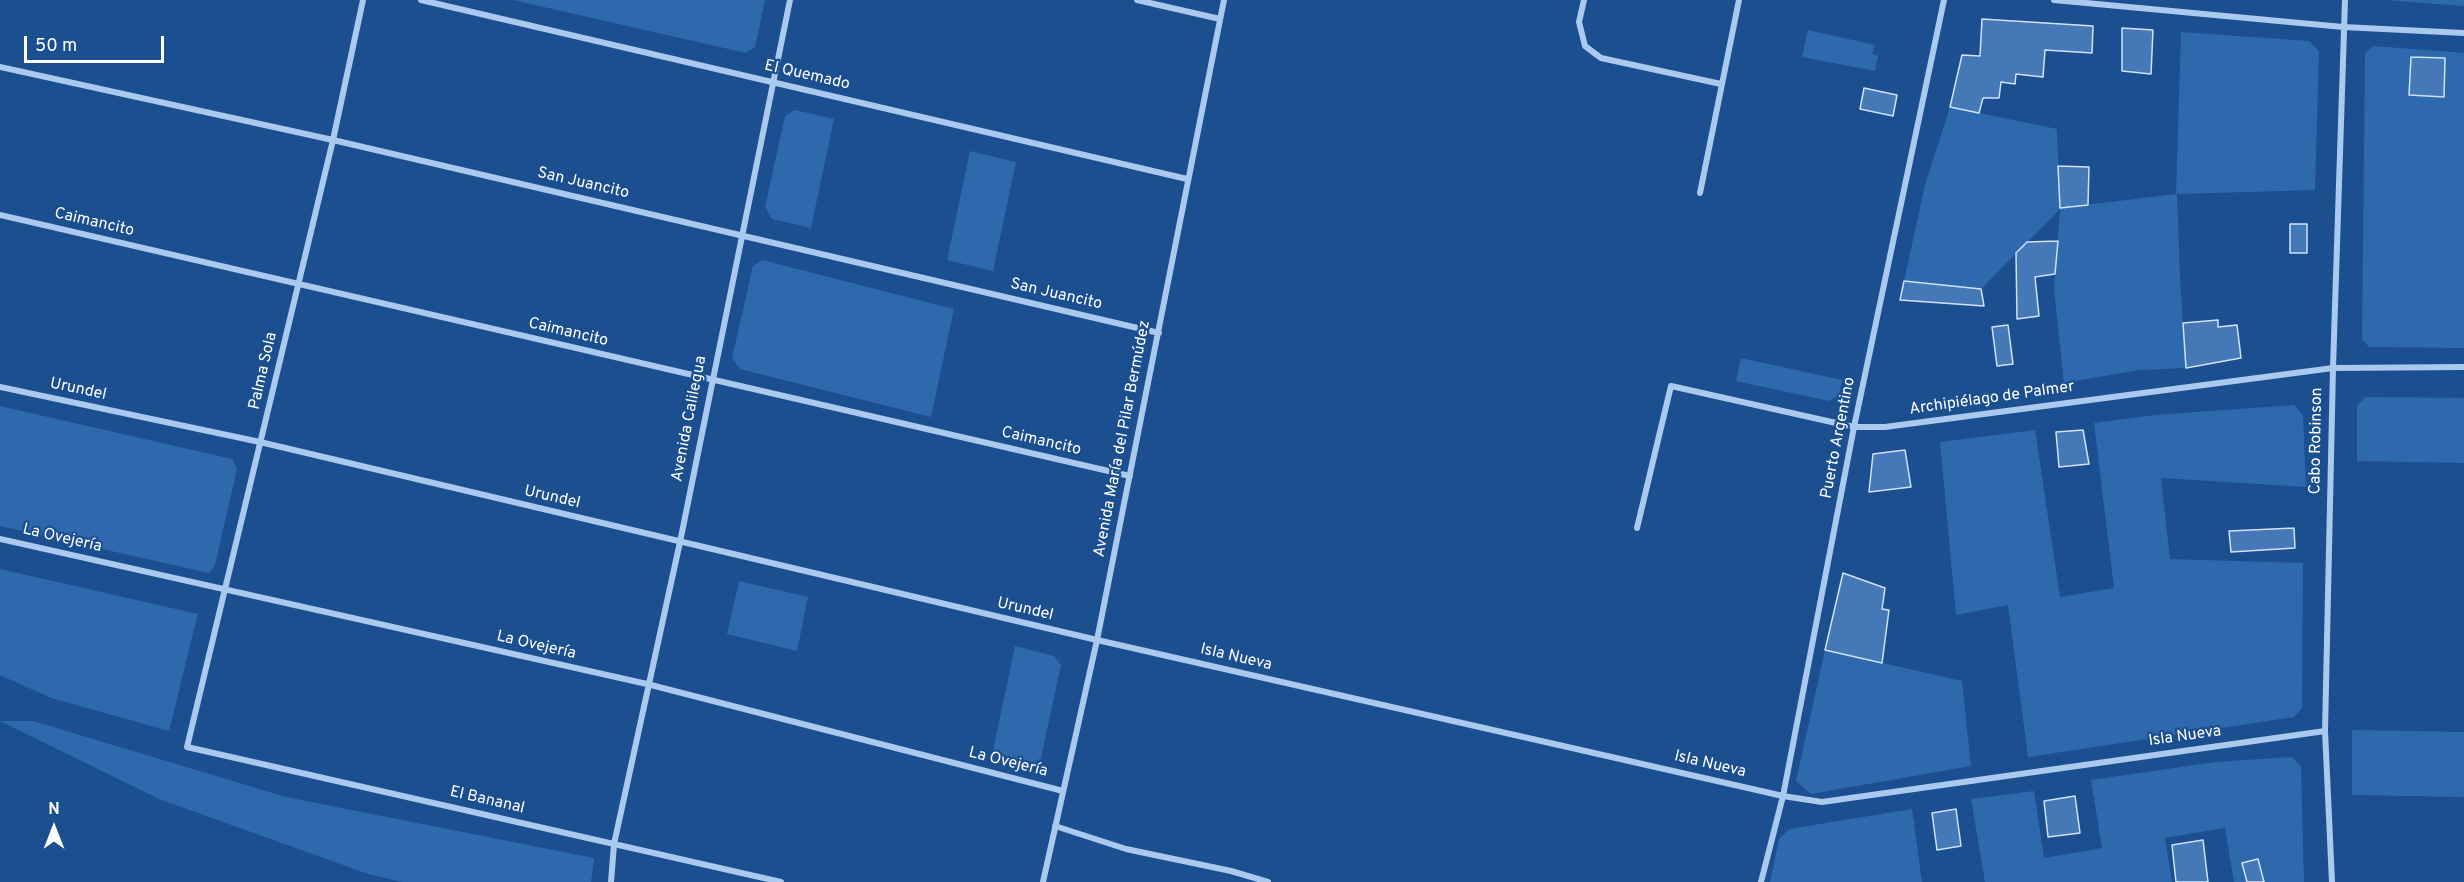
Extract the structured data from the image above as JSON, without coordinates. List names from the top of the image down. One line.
{"streets":{"street":["El Quemado","San Juancito","Caimancito","Palma Sola","Urundel","Archipiélago de Palmer","Avenida Calilegua","Puerto Argentino","Avenida María del Pilar Bermúdez","Cabo Robinson","La Ovejería","Isla Nueva","El Bananal"]},"crossings":[["El Quemado","Avenida Calilegua"],["El Quemado","Avenida María del Pilar Bermúdez"],["San Juancito","Palma Sola"],["San Juancito","Avenida Calilegua"],["San Juancito","Avenida María del Pilar Bermúdez"],["Caimancito","Palma Sola"],["Caimancito","Avenida Calilegua"],["Caimancito","Avenida María del Pilar Bermúdez"],["Palma Sola","Urundel"],["Palma Sola","La Ovejería"],["Palma Sola","El Bananal"],["Urundel","Avenida Calilegua"],["Urundel","Avenida María del Pilar Bermúdez"],["Urundel","Isla Nueva"],["Archipiélago de Palmer","Puerto Argentino"],["Archipiélago de Palmer","Cabo Robinson"],["Avenida Calilegua","La Ovejería"],["Avenida Calilegua","El Bananal"],["Puerto Argentino","Isla Nueva"],["Avenida María del Pilar Bermúdez","La Ovejería"],["Avenida María del Pilar Bermúdez","Isla Nueva"],["Cabo Robinson","Isla Nueva"]],"scale_bar":"50 m","north":"top"}
